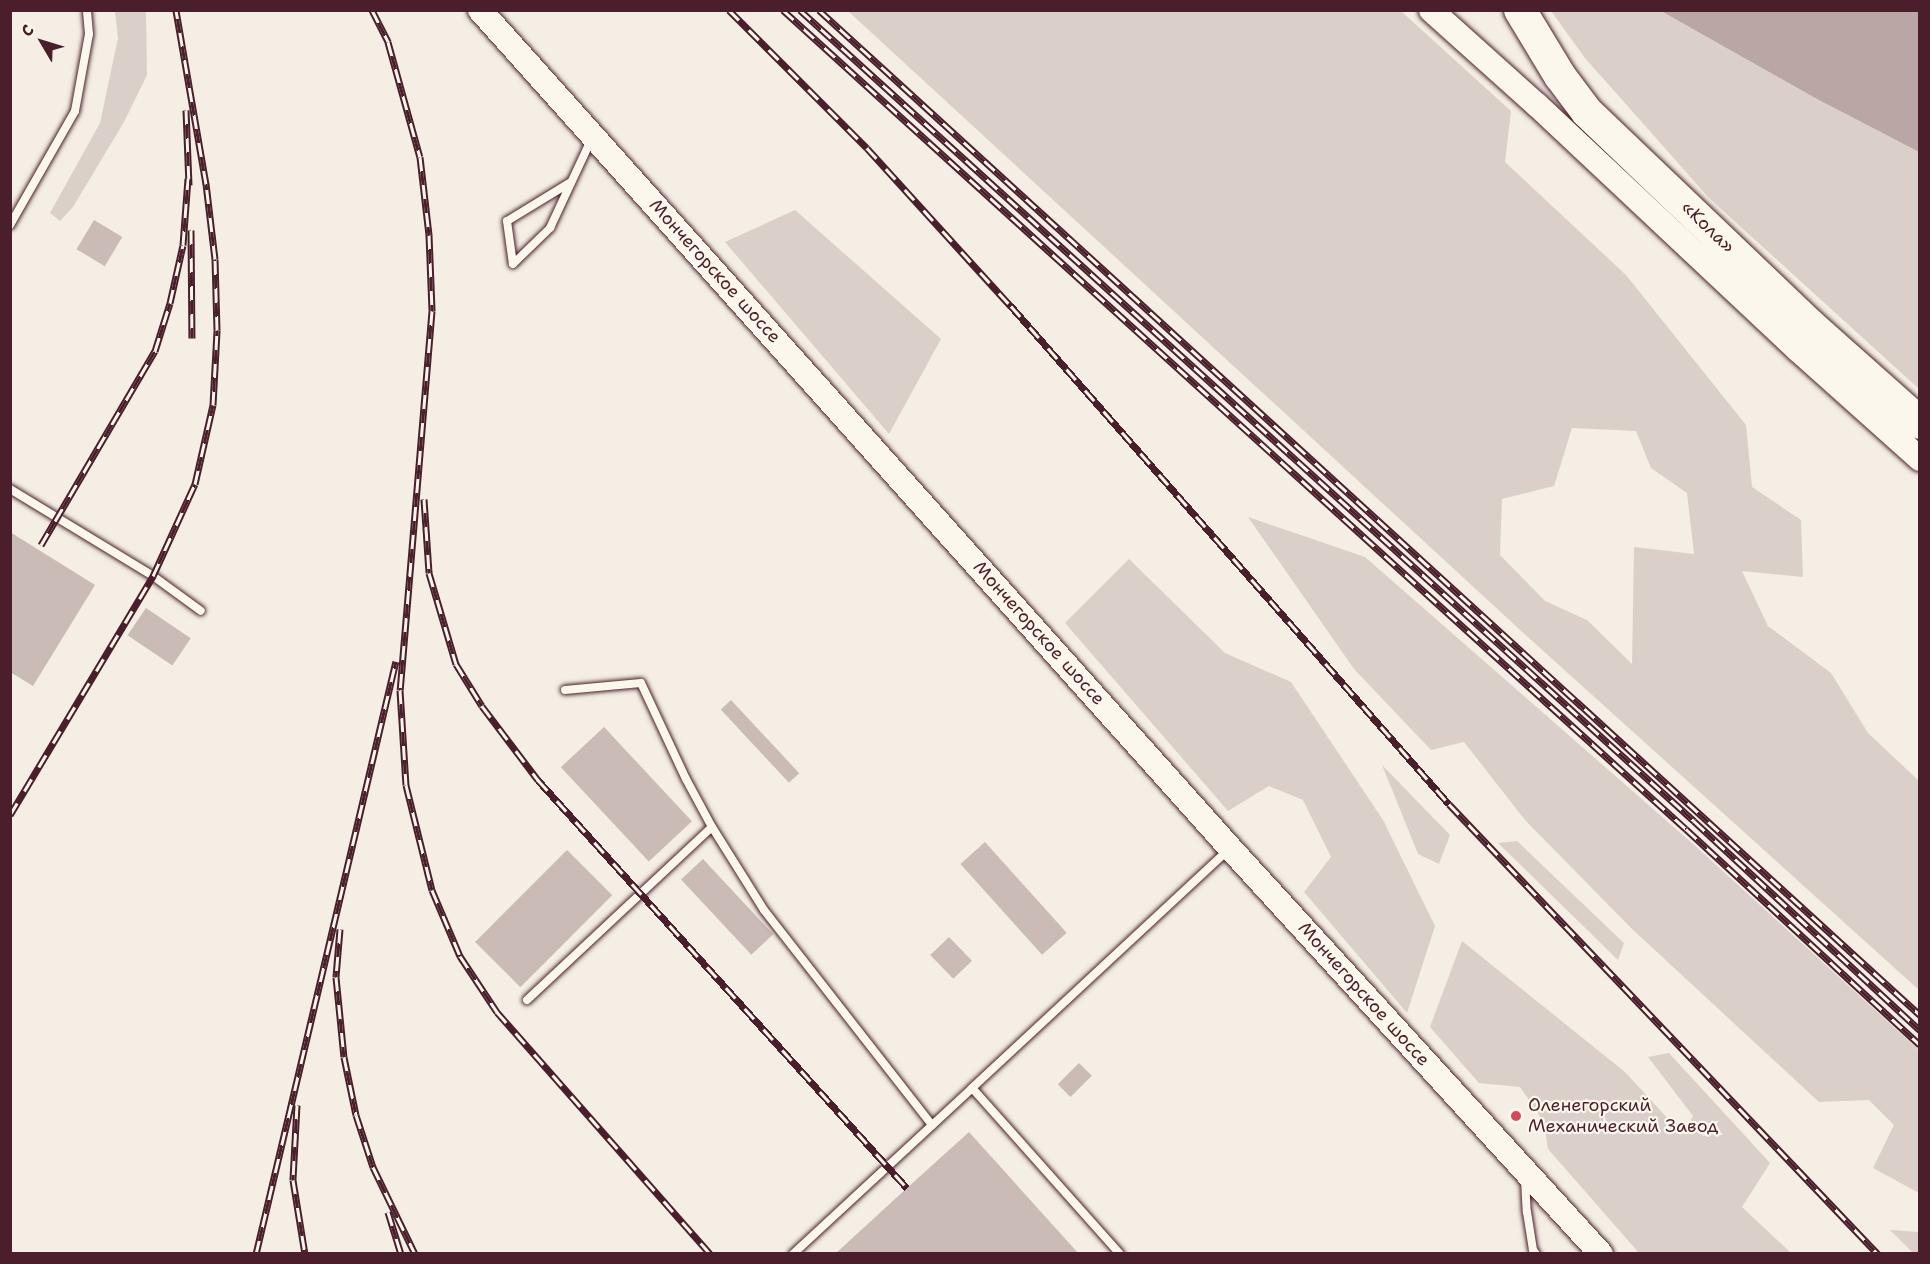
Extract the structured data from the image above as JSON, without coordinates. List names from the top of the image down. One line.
{"streets":{"highway":["«Кола»"],"street":["Мончегорское шоссе"]},"places":["Оленегорский Механический Завод"],"north":"top left"}
